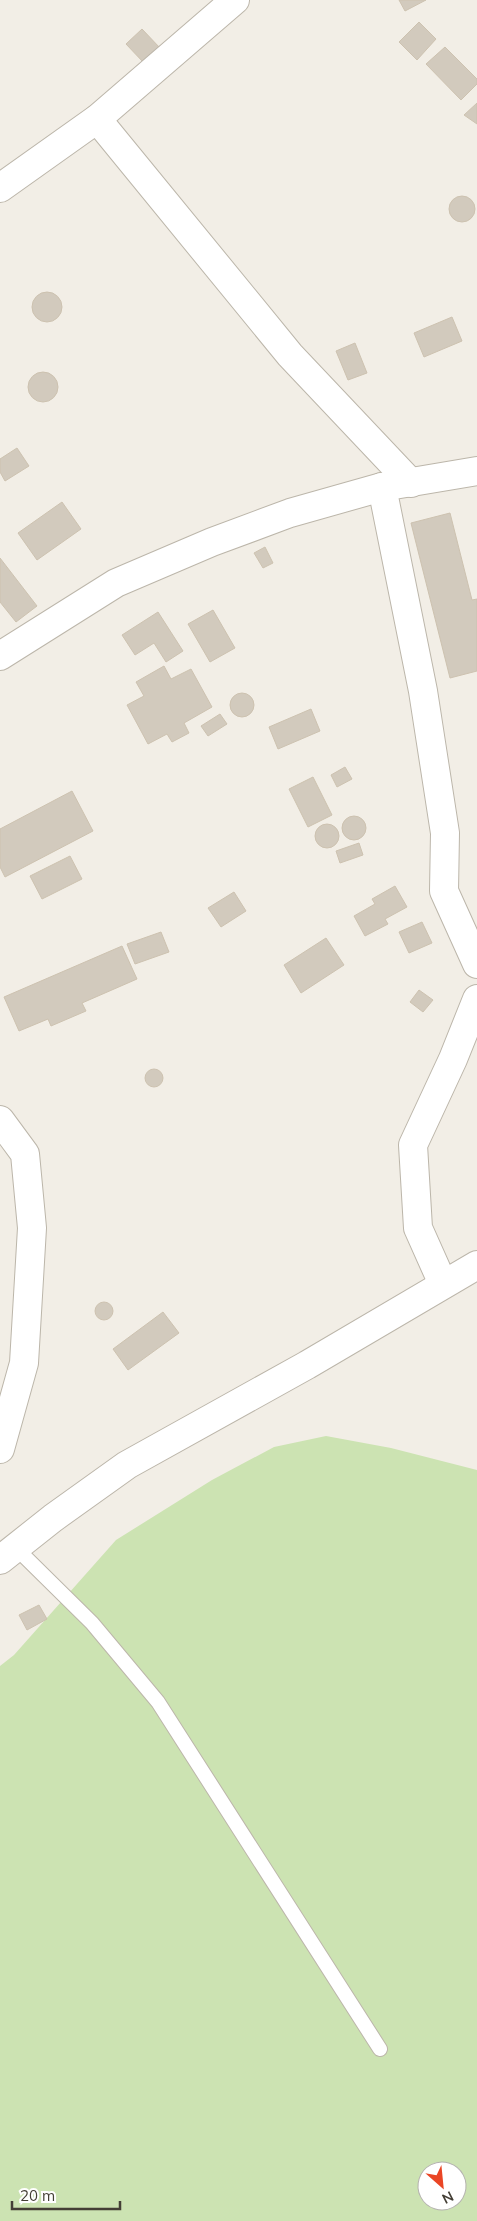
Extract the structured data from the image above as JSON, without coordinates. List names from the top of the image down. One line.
{"scale_bar":"20 m","north":"bottom right"}
